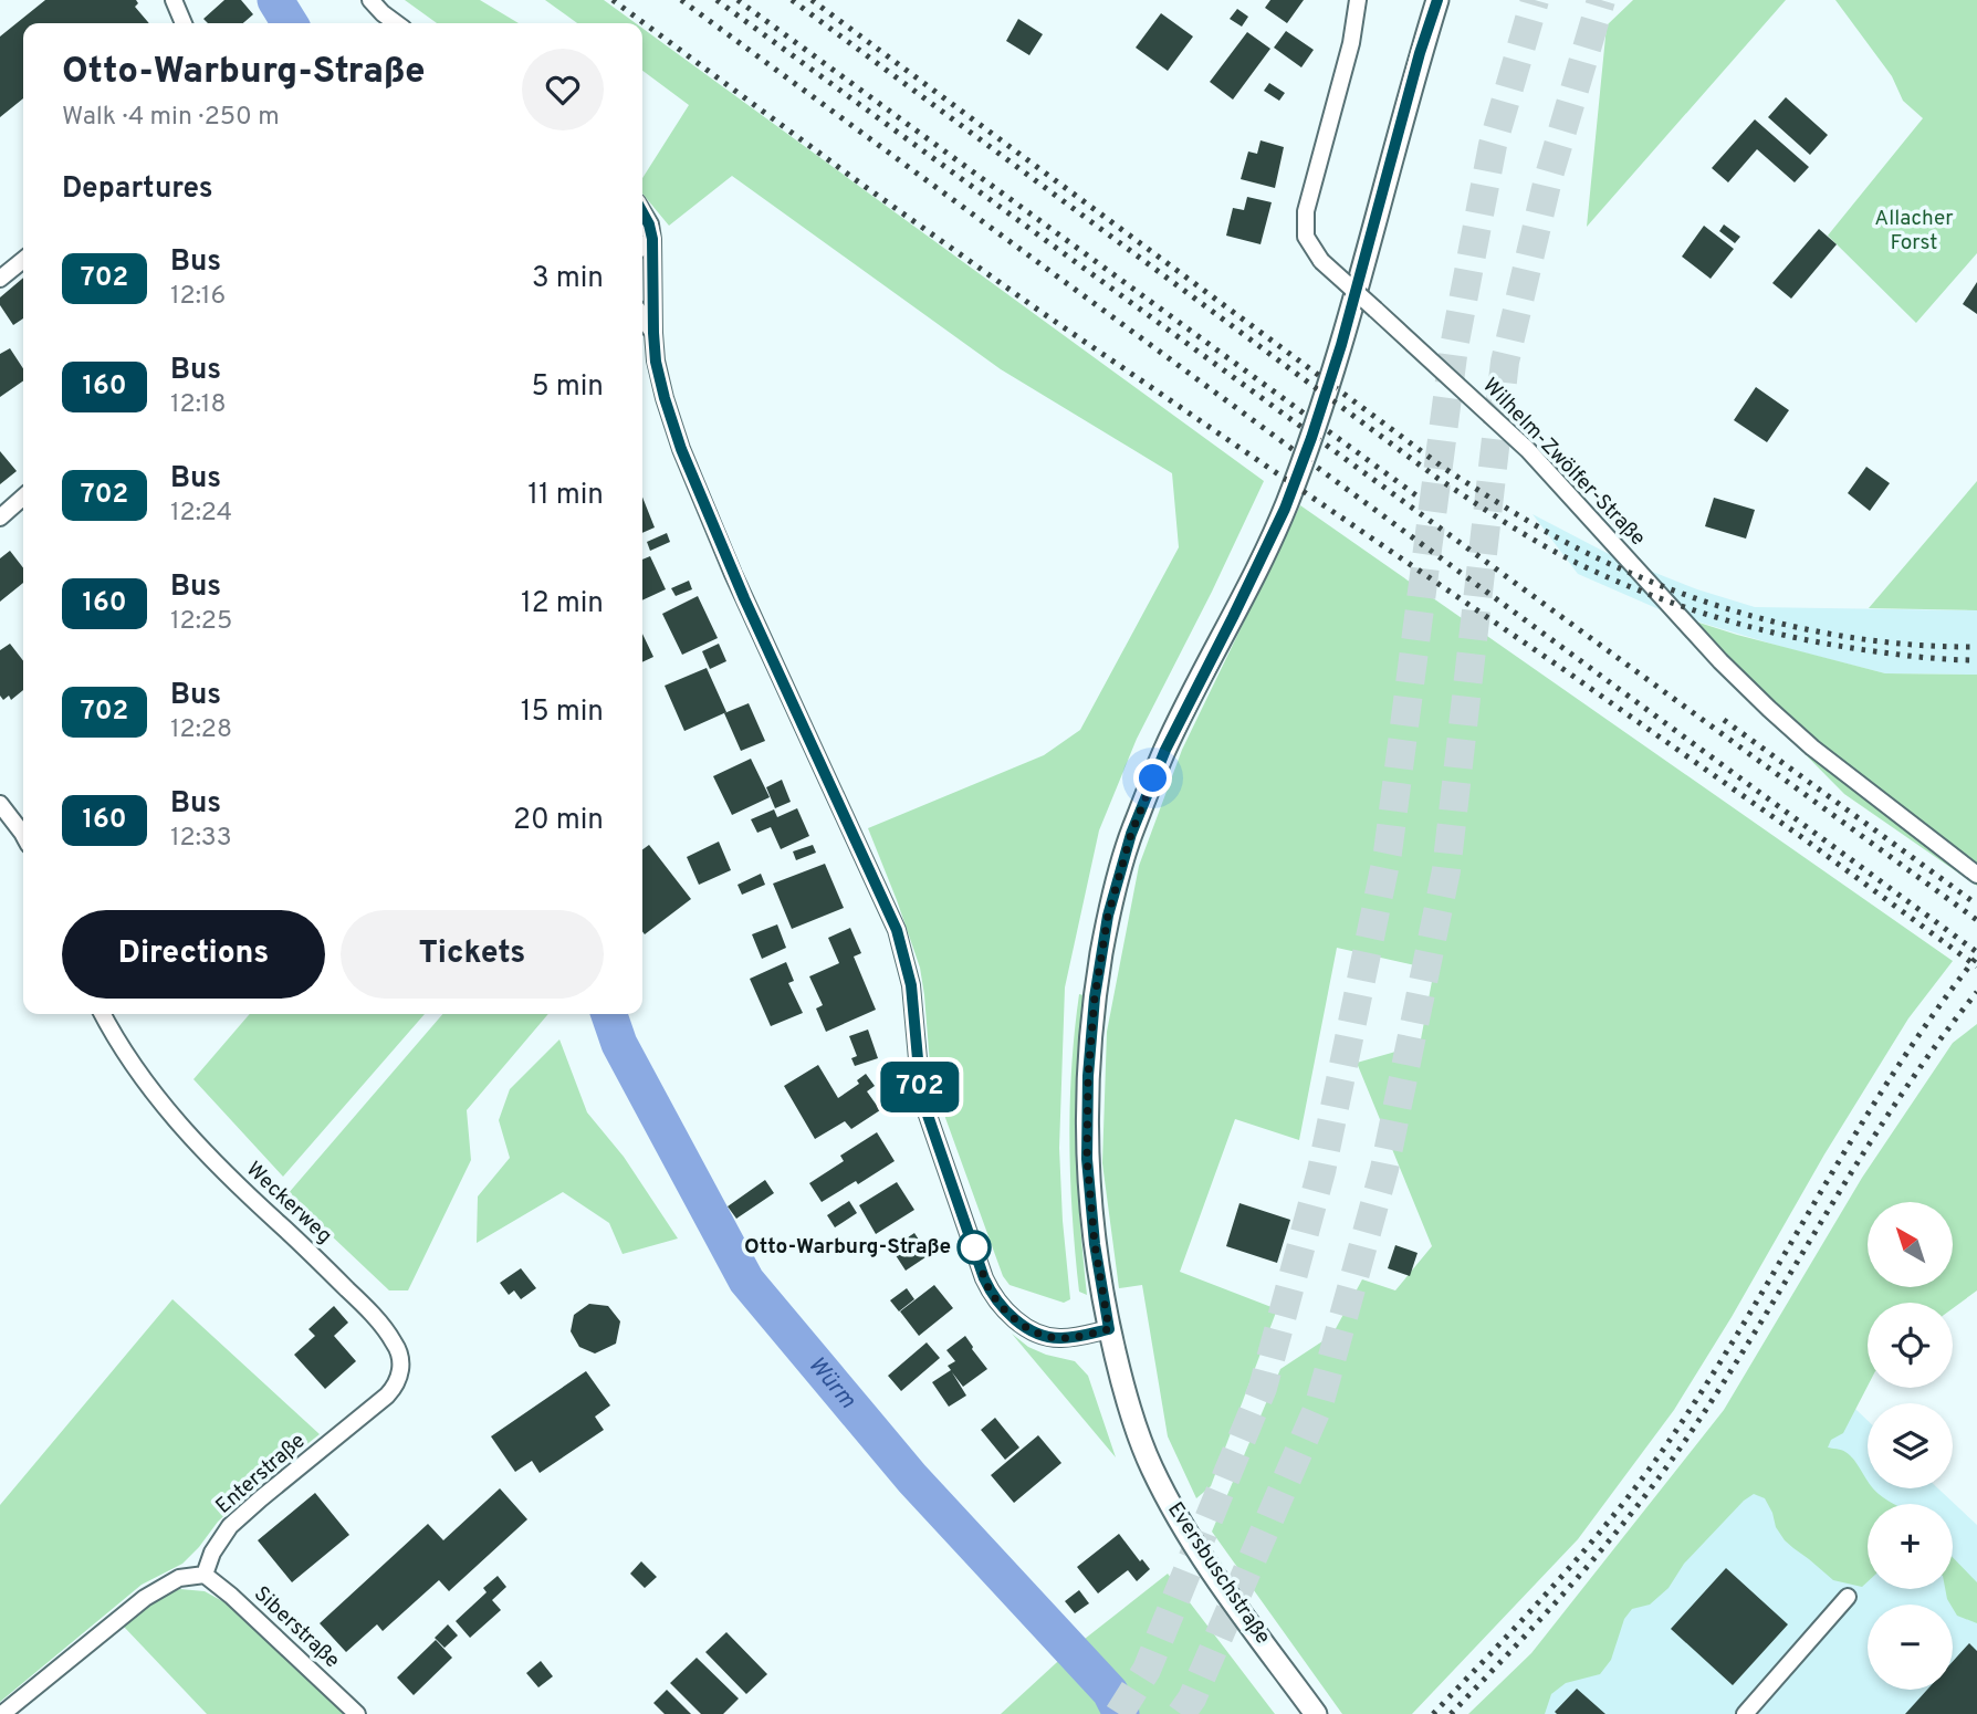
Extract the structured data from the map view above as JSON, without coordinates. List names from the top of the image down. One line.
{"streets":{"main road":["Eversbuschstraße"],"street":["Wilhelm-Zwölfer-Straße","Weckerweg","Enterstraße","Siberstraße"]},"crossings":[["Weckerweg","Enterstraße"],["Enterstraße","Siberstraße"]],"water":["Würm"],"parks":["Allacher Forst"],"places":["Otto-Warburg-Straße"],"lines":["bus line 702"],"north":"top left","page":{"on_map":"702","heading":[["Otto-Warburg-Straße","Walk · 4 min · 250 m"],"Departures"],"list":[{"mark":"702","name":"Bus","note":"12:16","value":"3 min"},{"mark":"160","name":"Bus","note":"12:18","value":"5 min"},{"mark":"702","name":"Bus","note":"12:24","value":"11 min"},{"mark":"160","name":"Bus","note":"12:25","value":"12 min"},{"mark":"702","name":"Bus","note":"12:28","value":"15 min"},{"mark":"160","name":"Bus","note":"12:33","value":"20 min"}],"buttons":["Directions","Tickets"],"map_buttons":["+","−"]}}
